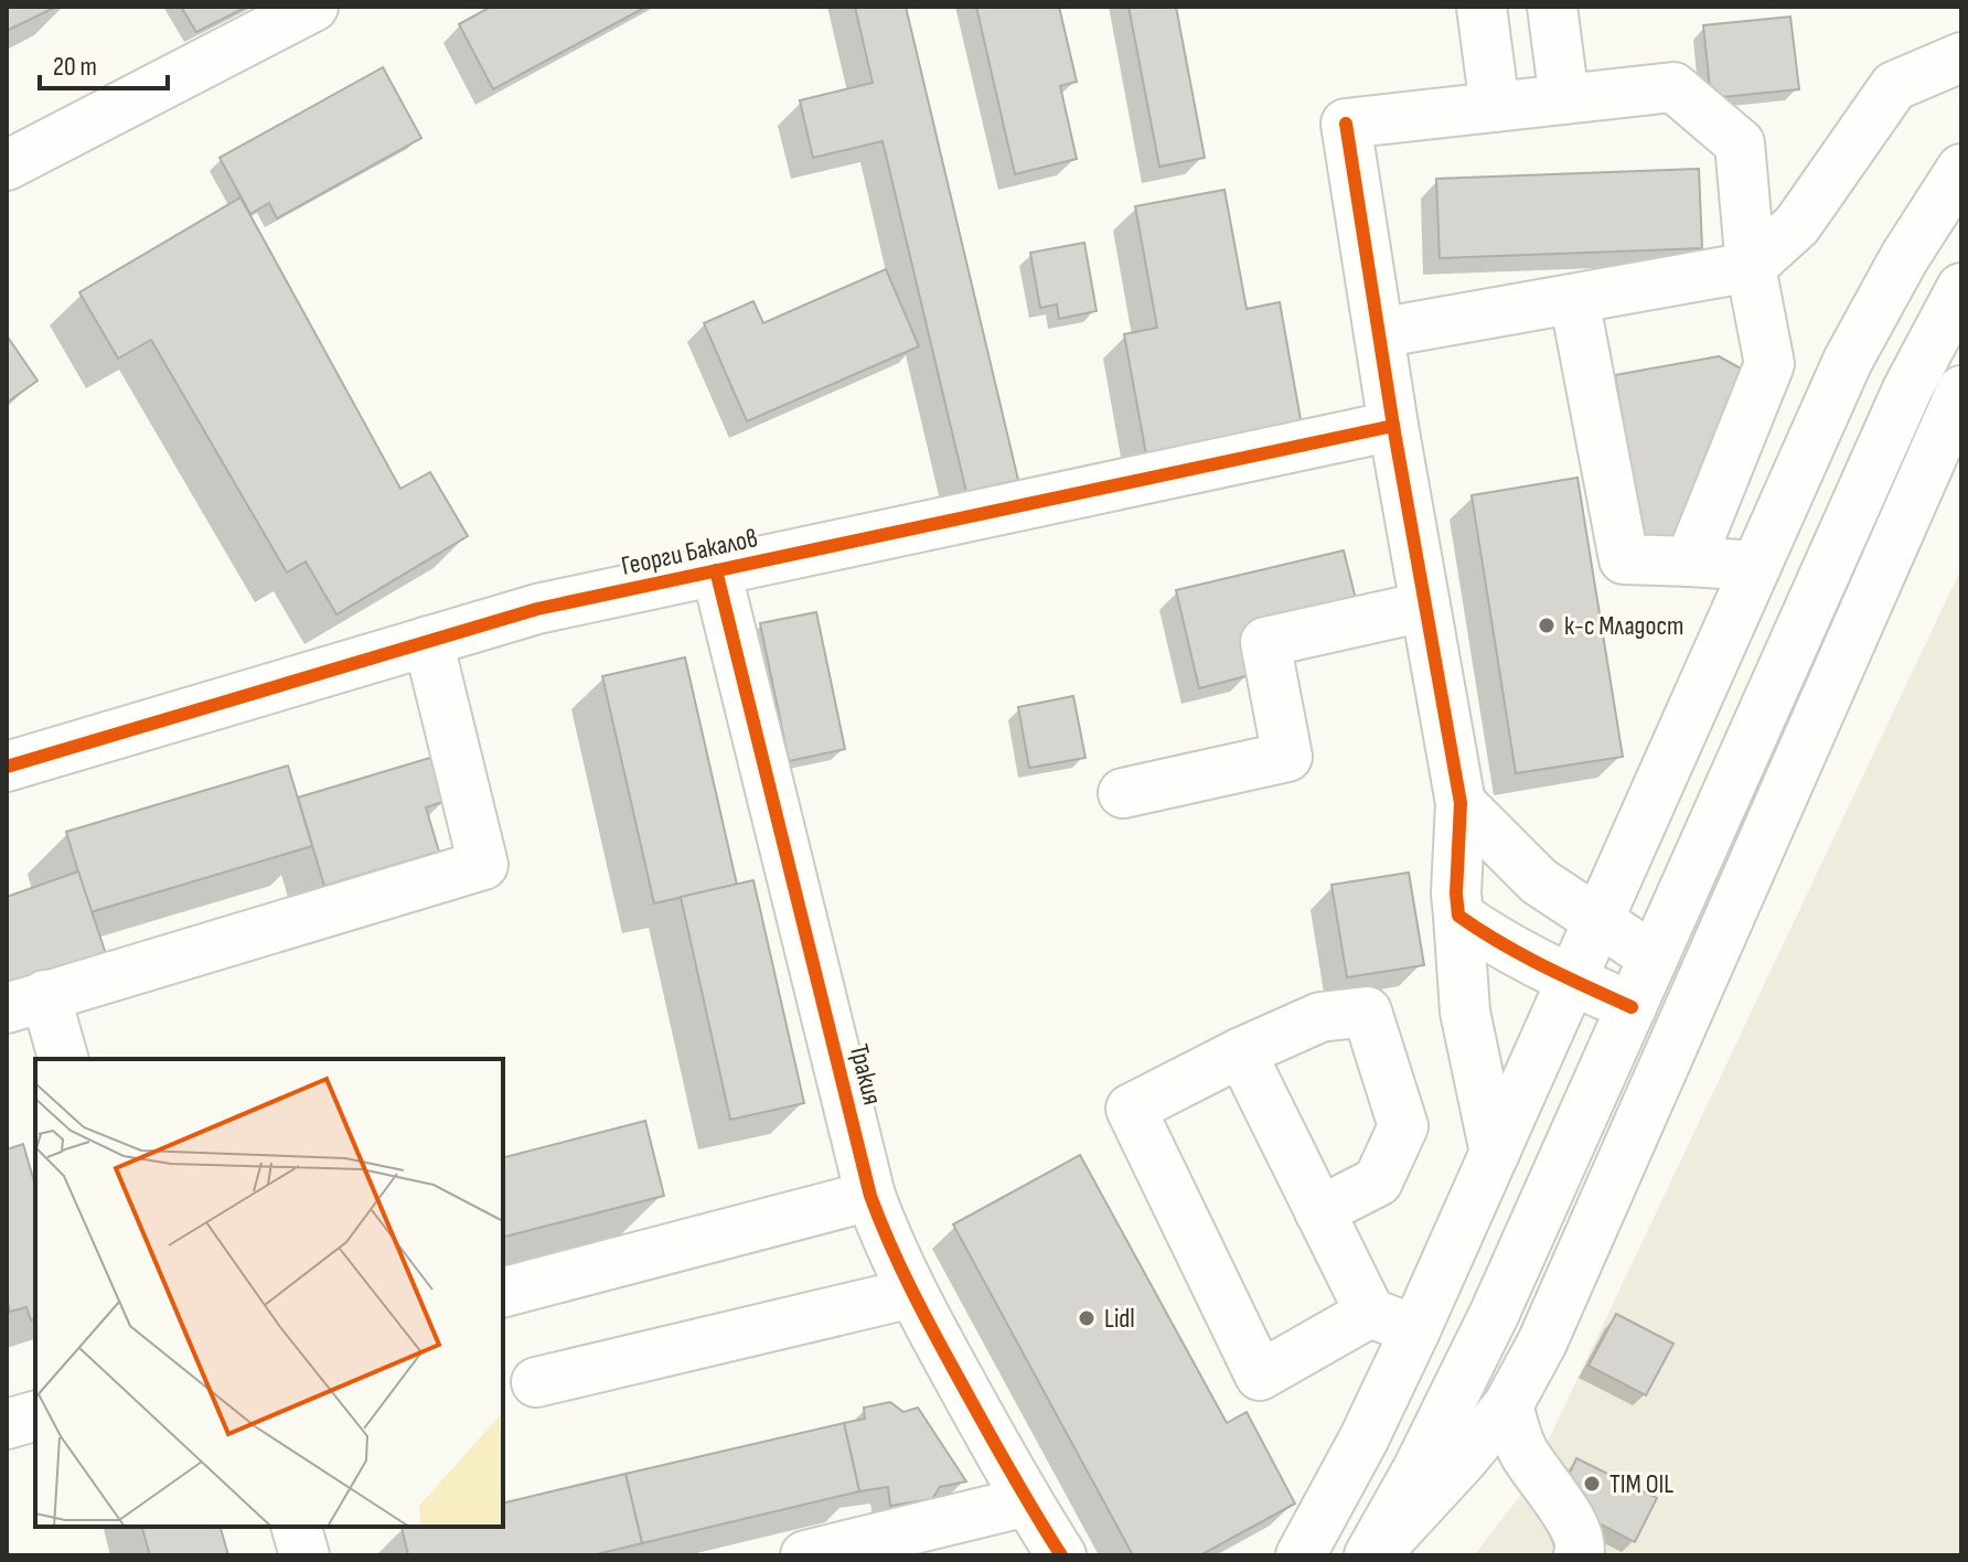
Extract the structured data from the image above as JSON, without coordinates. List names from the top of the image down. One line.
{"streets":{"street":["Георги Бакалов","Тракия"]},"crossings":[["Георги Бакалов","Тракия"]],"places":["к-с Младост","Lidl","TIM OIL"],"scale_bar":"20 m"}
